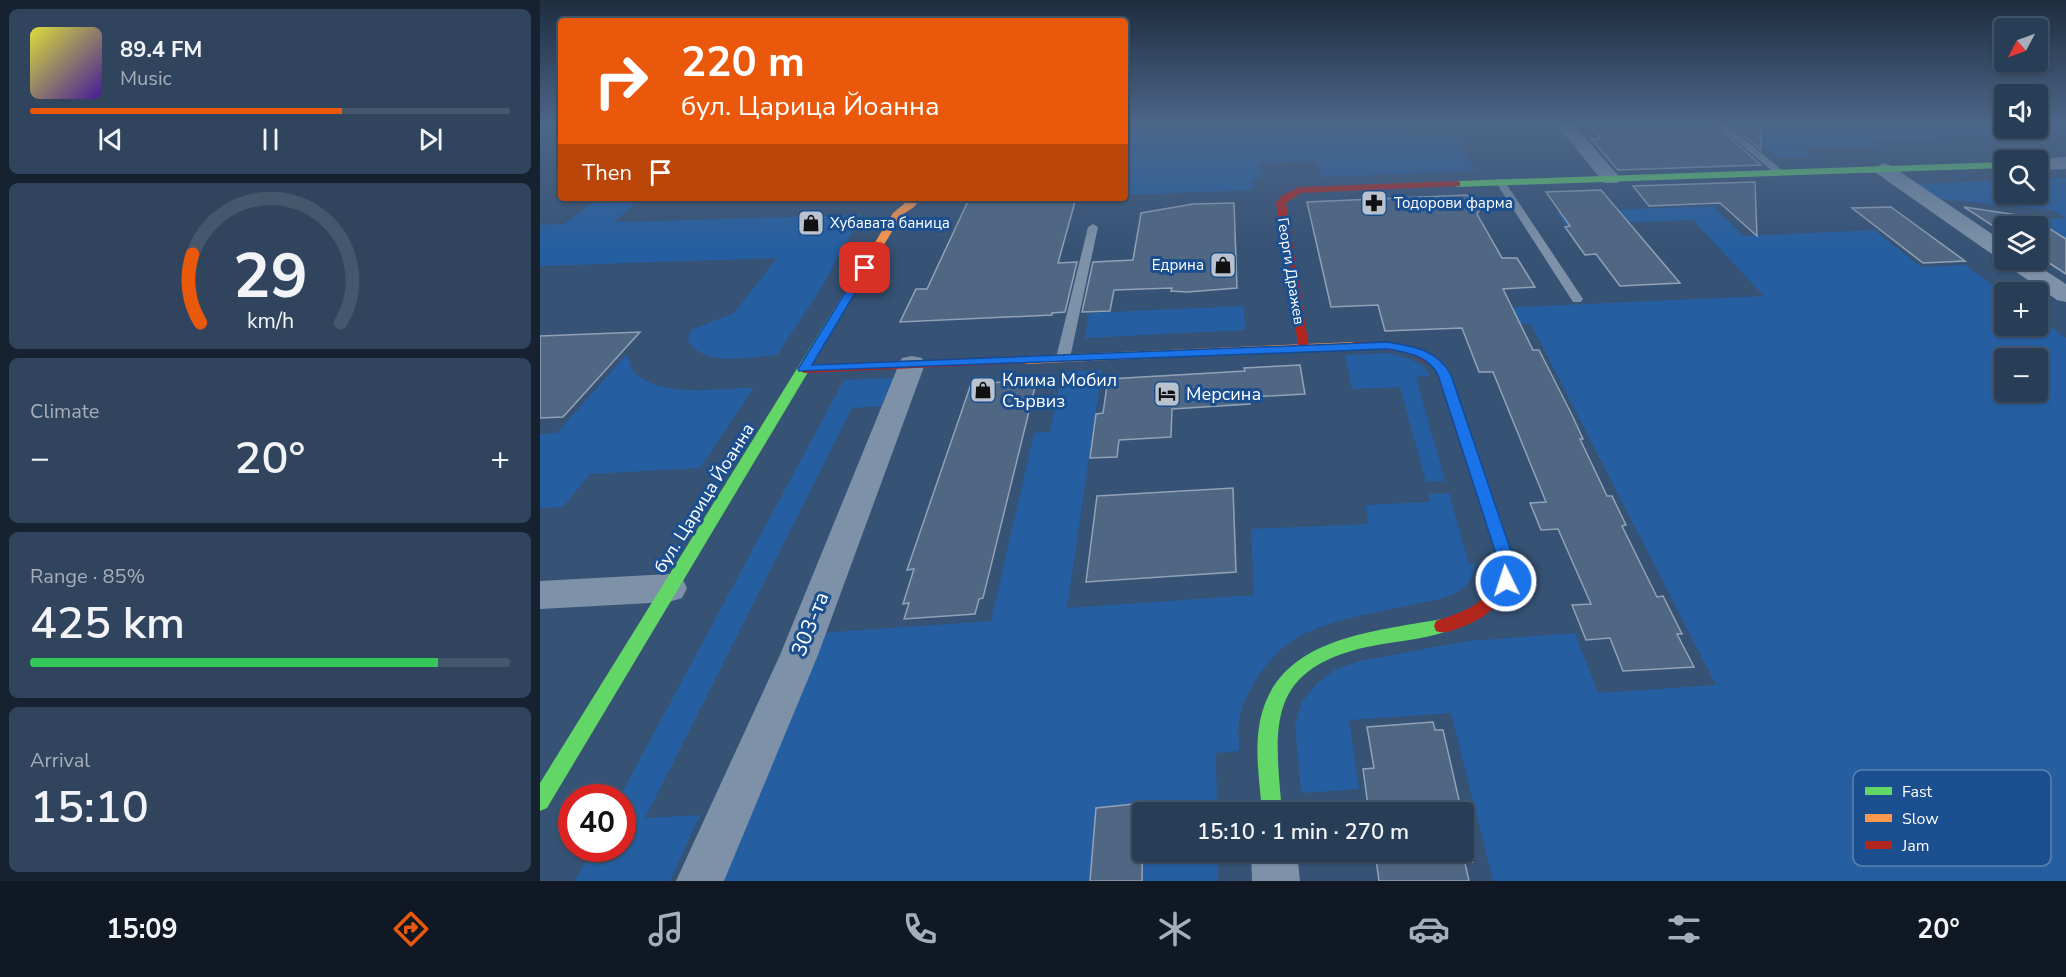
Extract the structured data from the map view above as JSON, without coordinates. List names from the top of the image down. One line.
{"streets":{"street":["Георги Дражев","бул. Царица Йоанна","303-та"]},"places":{"pharmacy":["Тодорови фарма"],"shop":["Хубавата баница","Едрина","Клима Мобил Сървиз"],"hotel":["Мерсина"]},"legend":["Fast","Slow","Jam"],"north":"bottom left","page":{"map_buttons":["+","−"],"turn":["220 m","бул. Царица Йоанна"],"song":["89.4 FM","Music"],"then":"Then","tile":["Climate",["Range · 85%","425 km"],["Arrival","15:10"]],"heat":["−","20°","+"],"limit":"40","trip":"15:10 · 1 min · 270 m","tabs":["15:09","20°"],"gauge":["29","km/h"]}}
